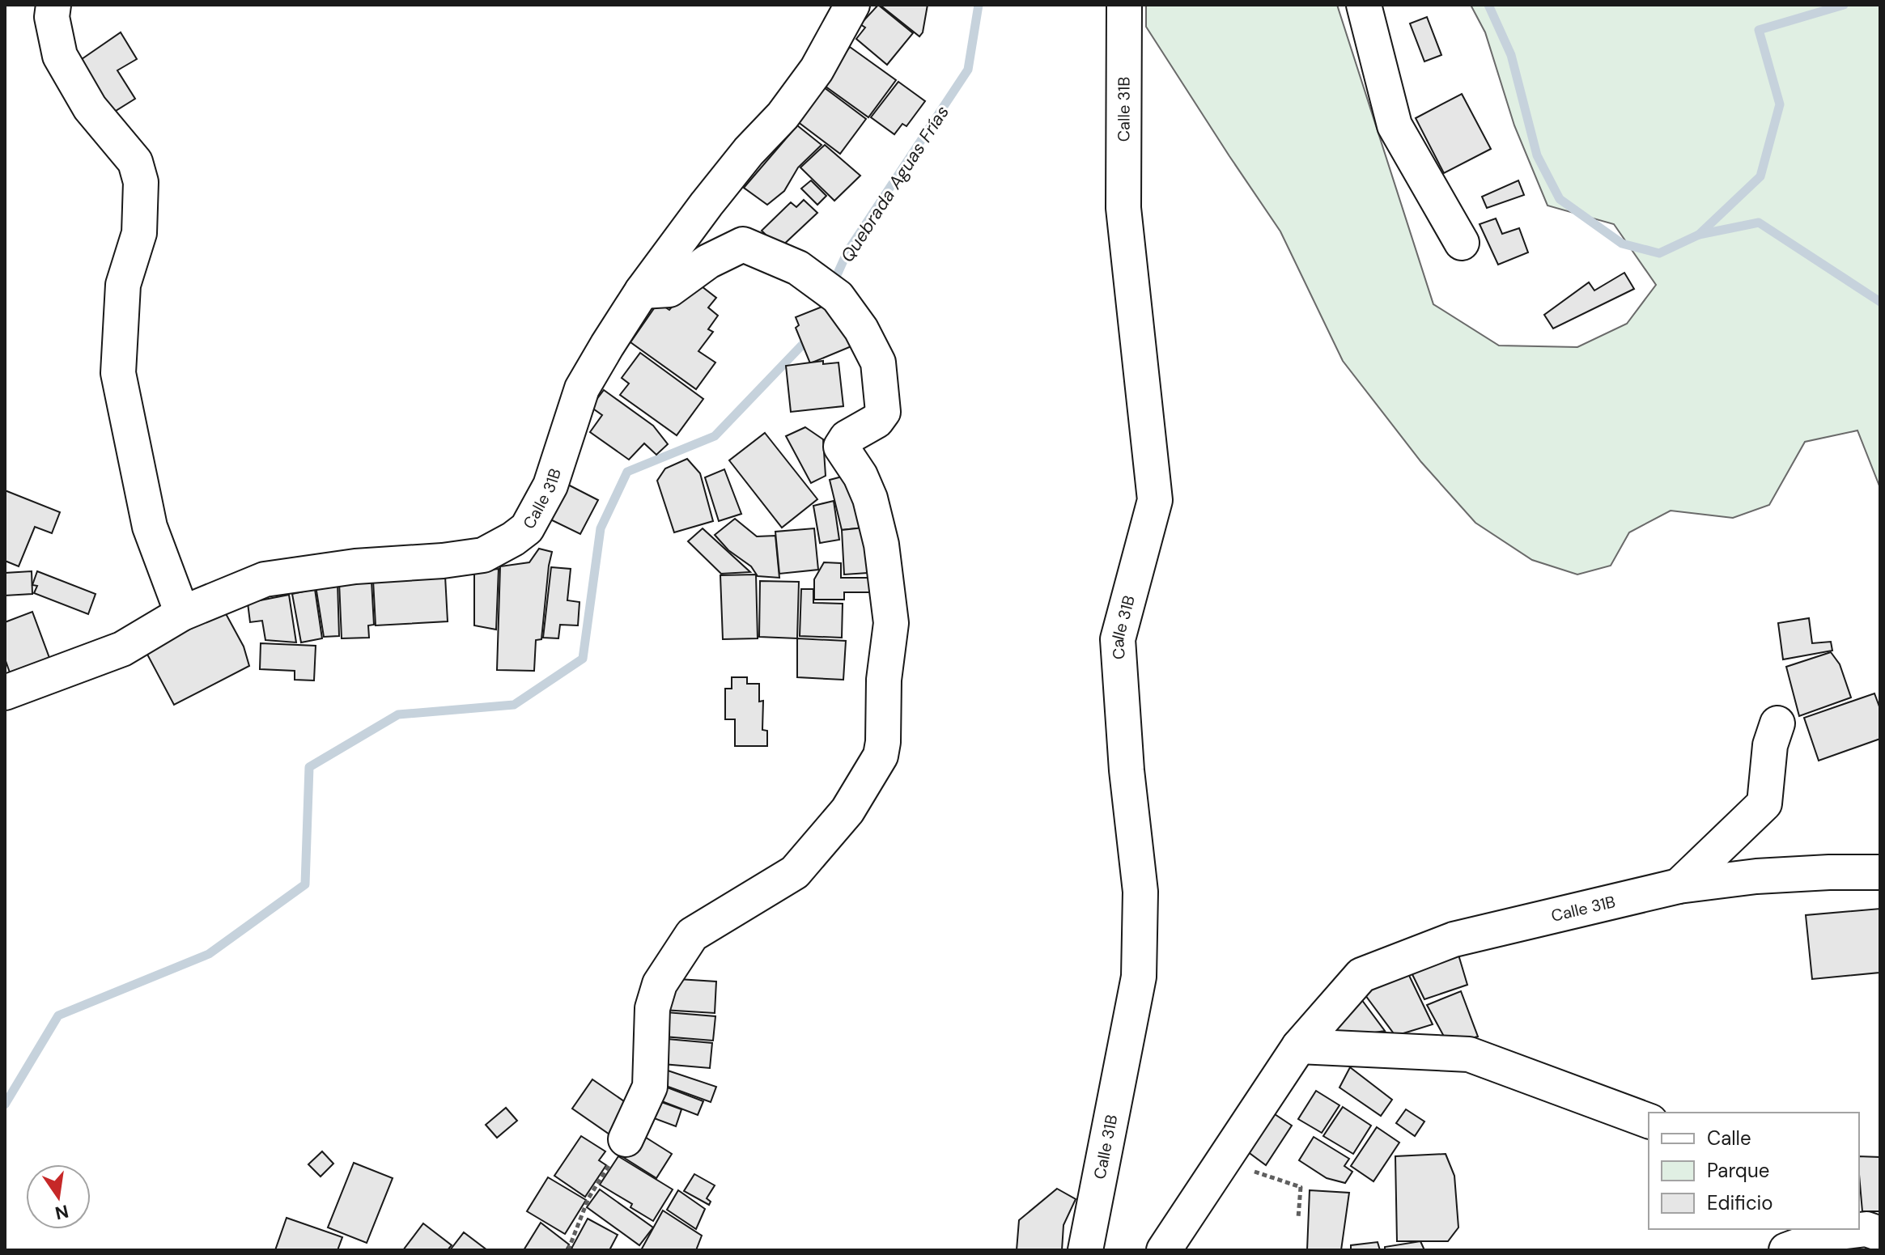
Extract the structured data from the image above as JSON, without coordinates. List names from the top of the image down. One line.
{"streets":{"street":["Calle 31B"]},"water":["Quebrada Aguas Frías"],"legend":["Calle","Parque","Edificio"],"north":"bottom"}
